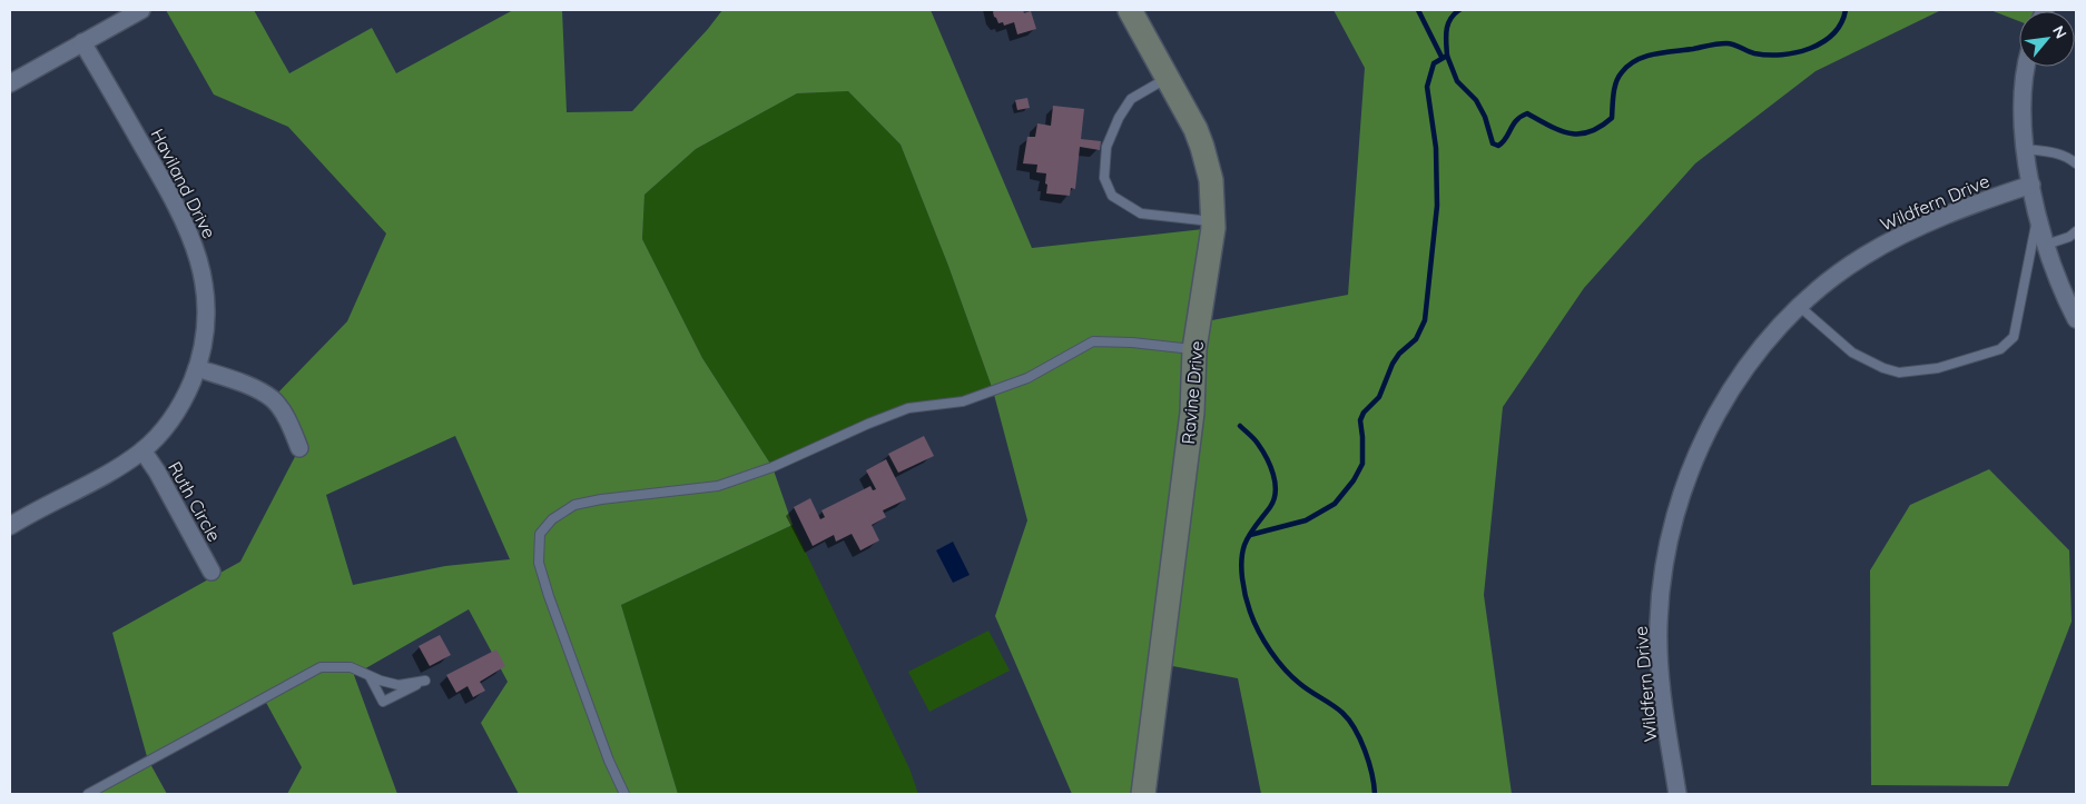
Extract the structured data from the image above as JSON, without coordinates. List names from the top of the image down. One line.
{"streets":{"street":["Haviland Drive","Wildfern Drive","Ravine Drive","Ruth Circle"]},"crossings":[["Haviland Drive","Ruth Circle"]],"north":"top right"}
